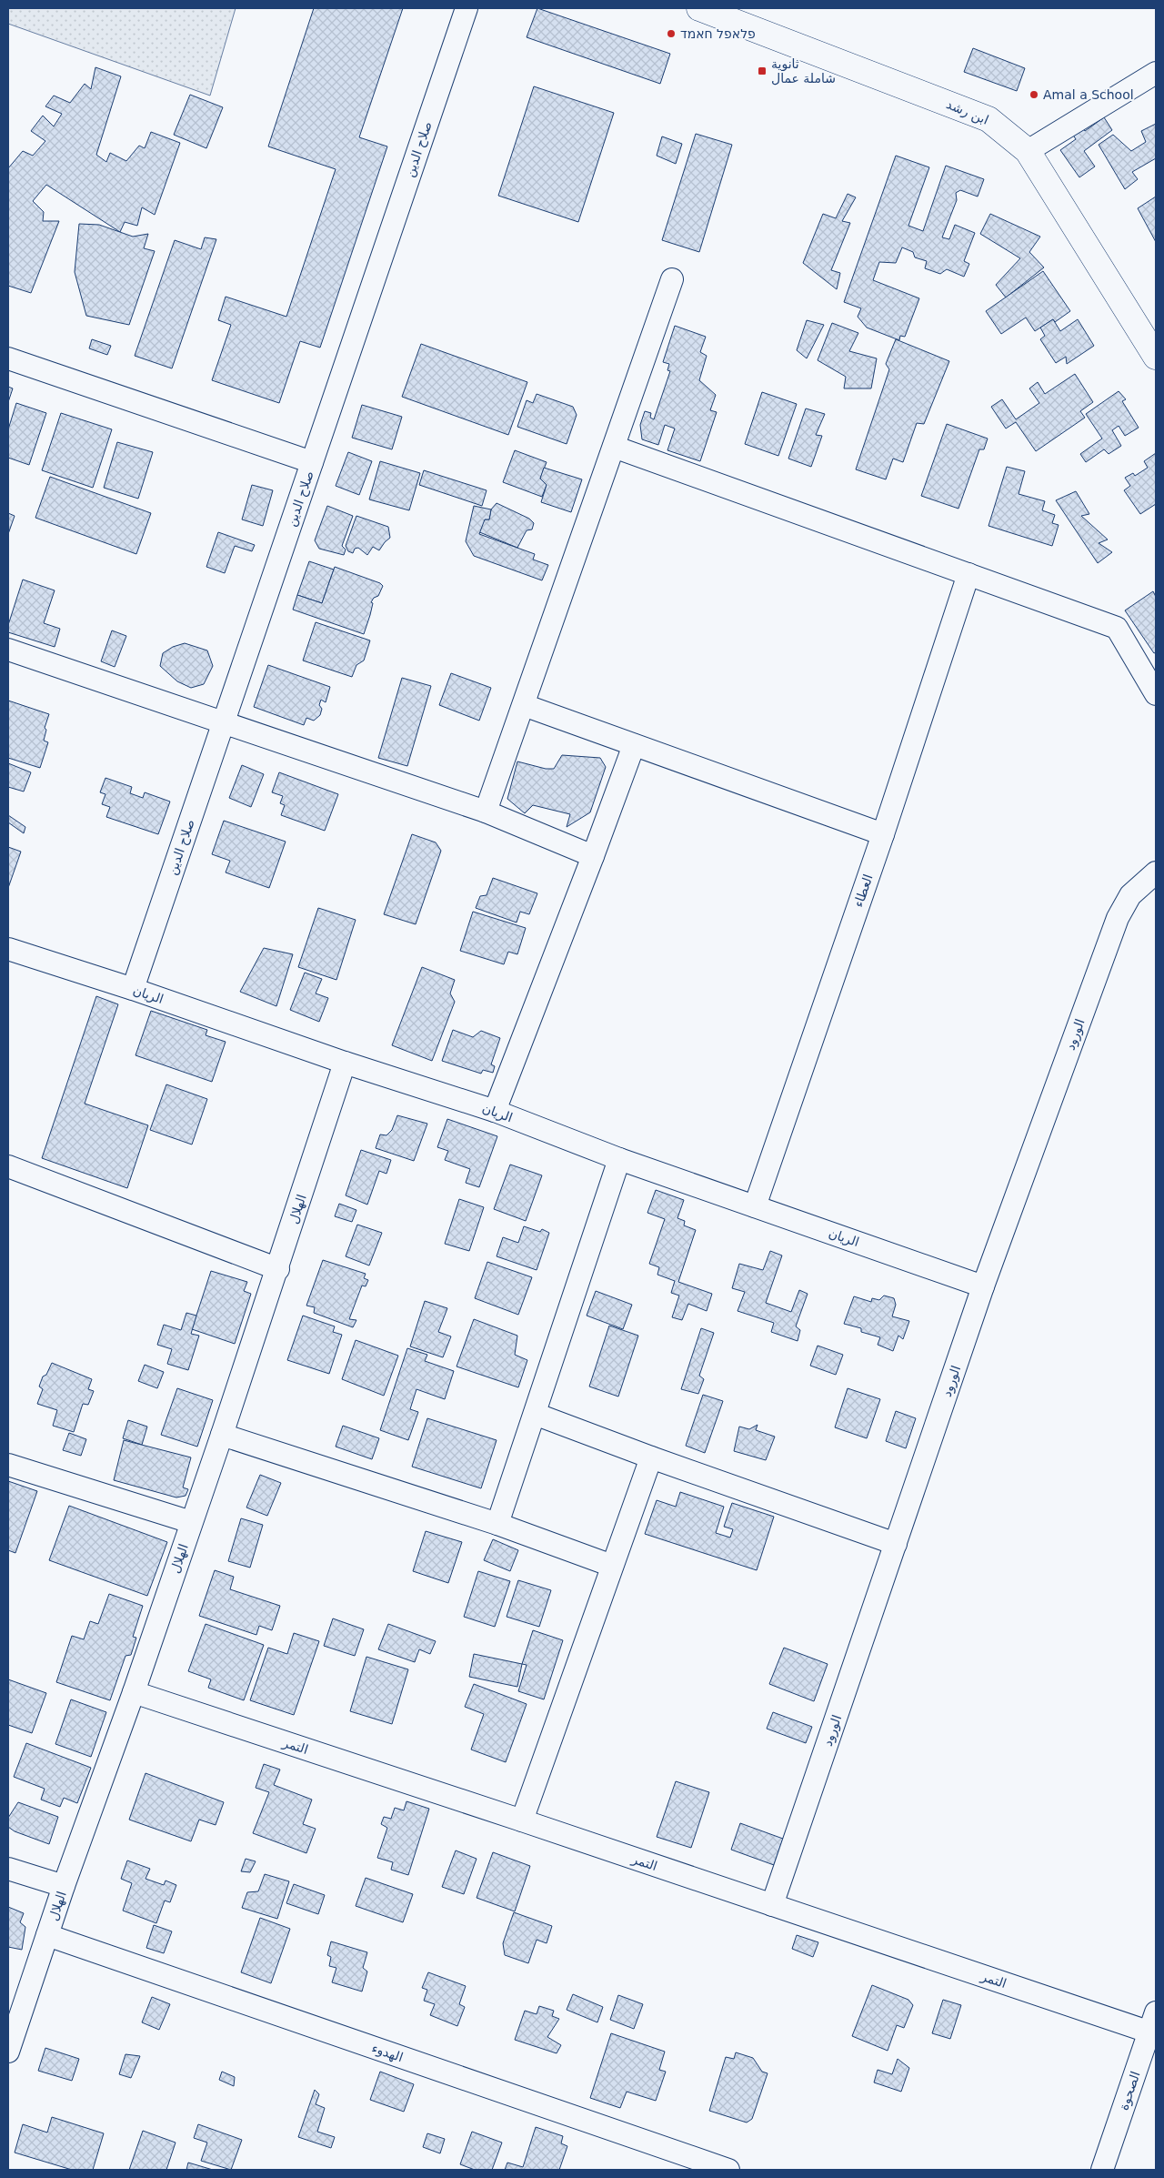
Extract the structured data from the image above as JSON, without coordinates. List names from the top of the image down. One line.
{"streets":{"street":["ابن رشد","صلاح الدين","العطاء","الريان","الورود","الهلال","التمر","الهدوء","الصحوة"]},"crossings":[["صلاح الدين","الريان"],["العطاء","الريان"],["الريان","الورود"],["الريان","الهلال"],["الورود","التمر"],["الهلال","التمر"],["الهلال","الهدوء"],["التمر","الصحوة"]],"places":{"other":["פלאפל חאמד","Amal a School"],"transit":["ثانوية شاملة عمال"]}}
